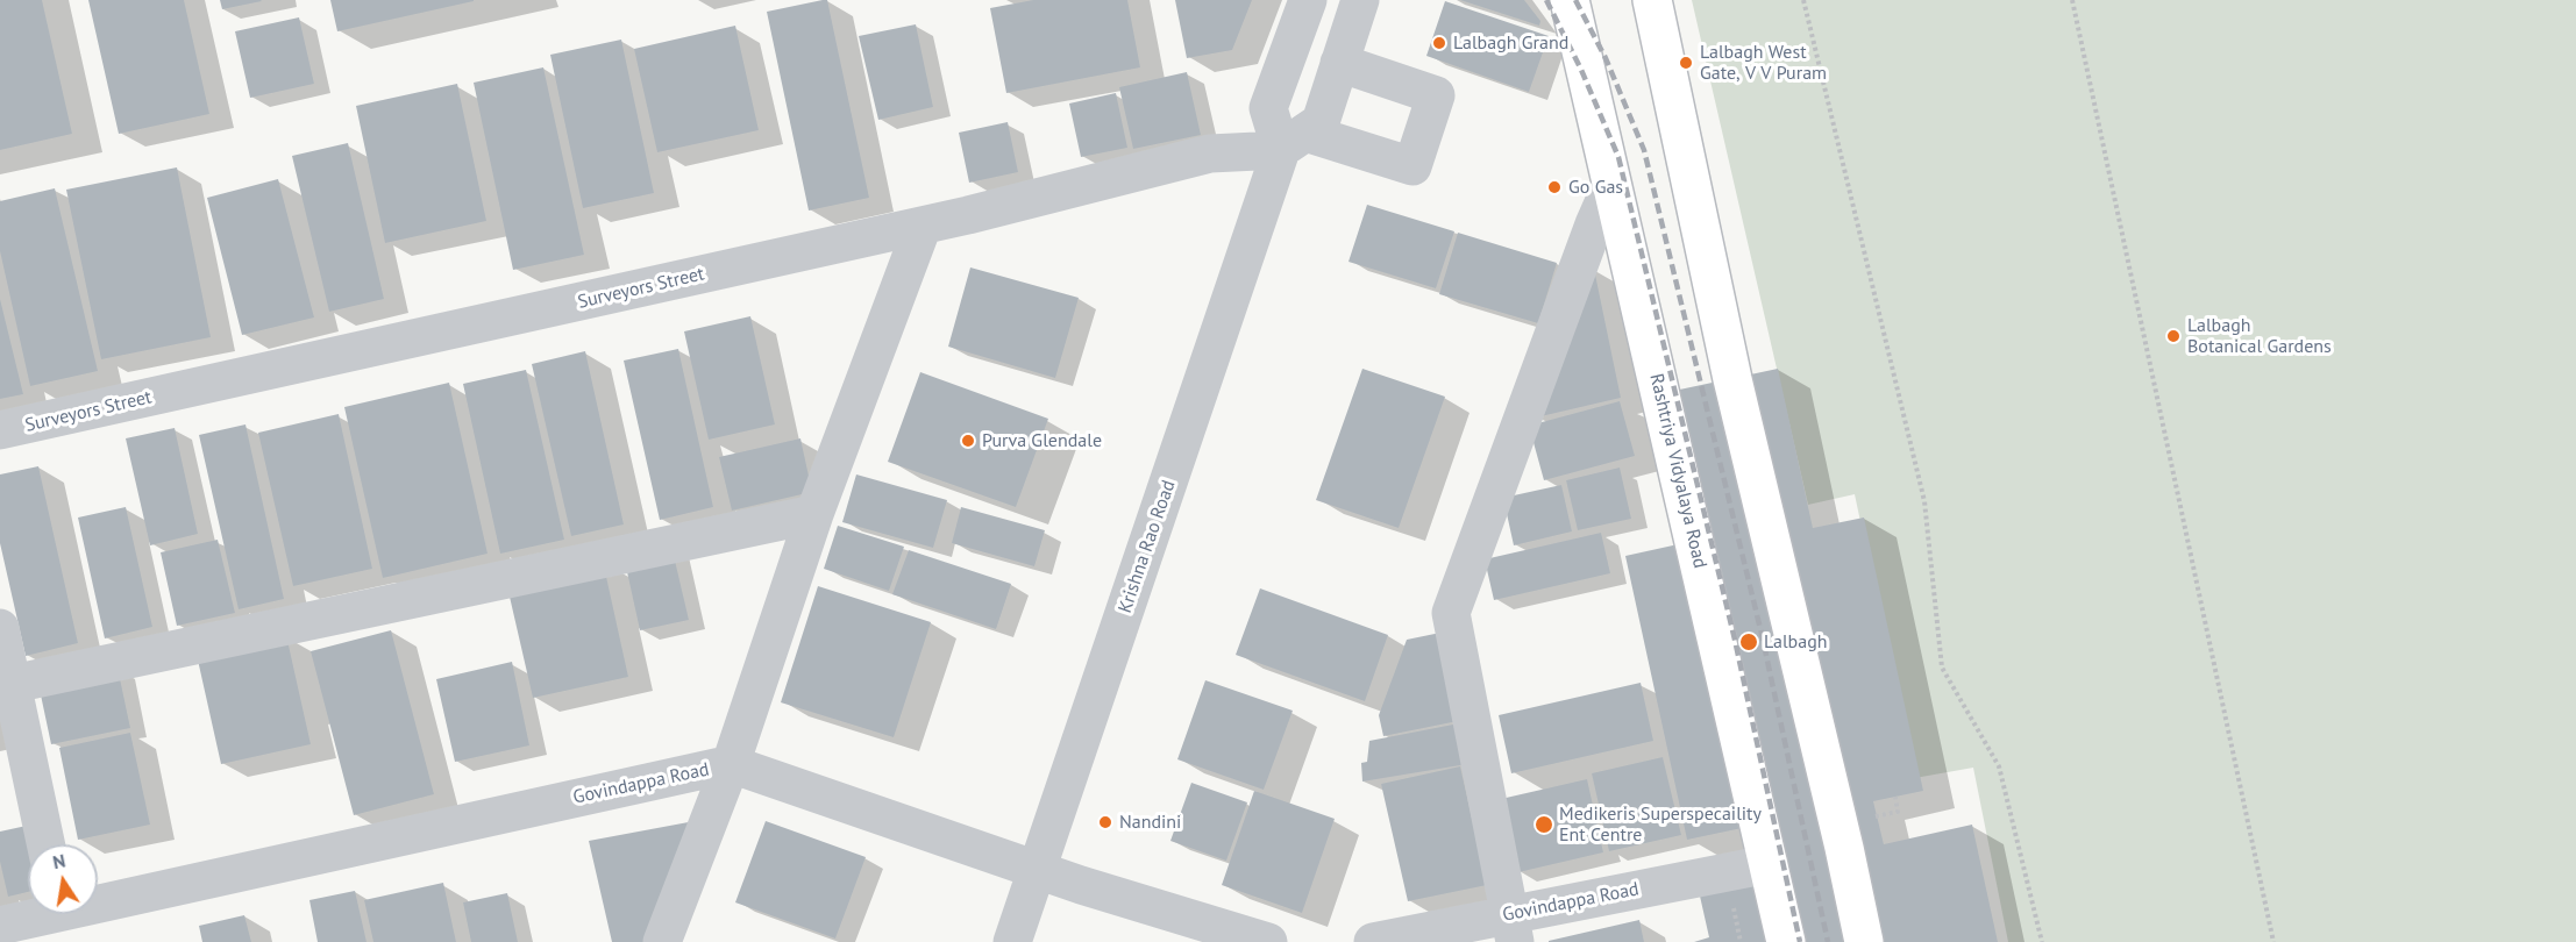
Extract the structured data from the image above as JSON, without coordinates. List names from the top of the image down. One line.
{"streets":{"main road":["Rashtriya Vidyalaya Road"],"street":["Surveyors Street","Krishna Rao Road","Govindappa Road"]},"crossings":[["Surveyors Street","Krishna Rao Road"],["Rashtriya Vidyalaya Road","Govindappa Road"],["Krishna Rao Road","Govindappa Road"]],"places":["Lalbagh Grand","Lalbagh West Gate, V V Puram","Go Gas","Lalbagh Botanical Gardens","Purva Glendale","Lalbagh","Nandini","Medikeris Superspecaility Ent Centre"],"north":"top"}
